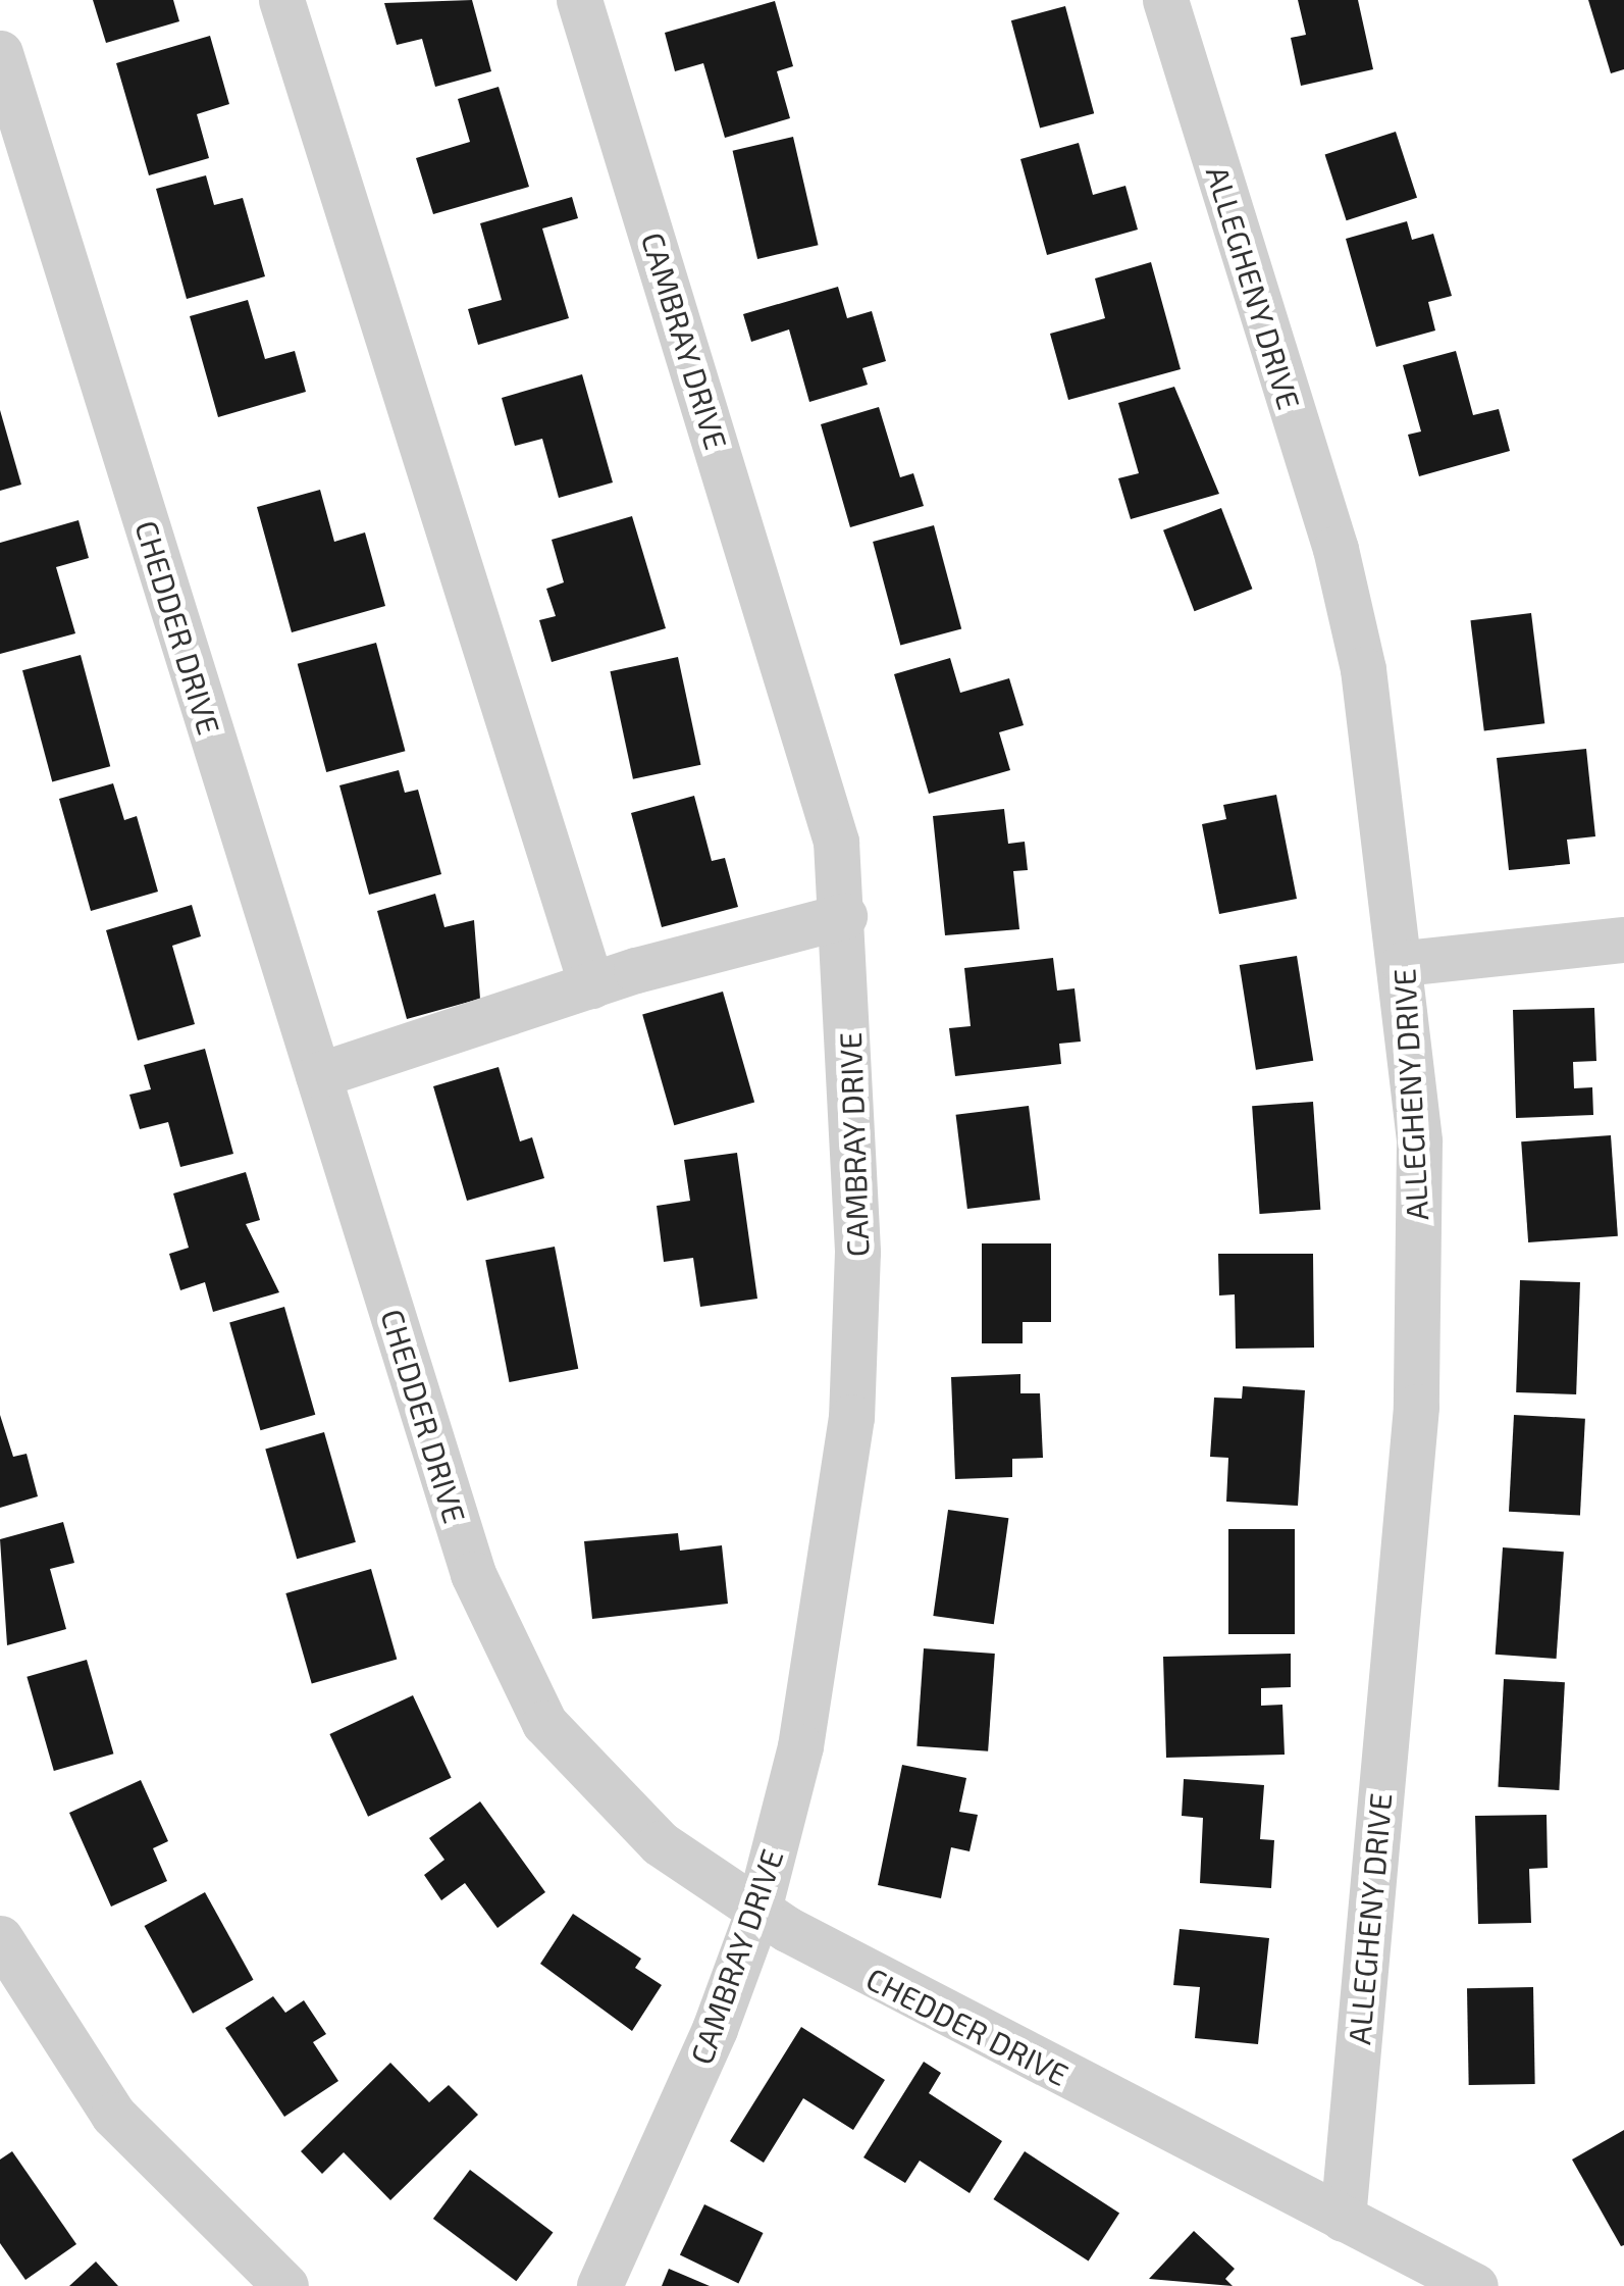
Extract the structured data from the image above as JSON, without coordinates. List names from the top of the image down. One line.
{"streets":{"street":["ALLEGHENY DRIVE","CAMBRAY DRIVE","CHEDDER DRIVE"]},"crossings":[["ALLEGHENY DRIVE","CHEDDER DRIVE"],["CAMBRAY DRIVE","CHEDDER DRIVE"]]}
